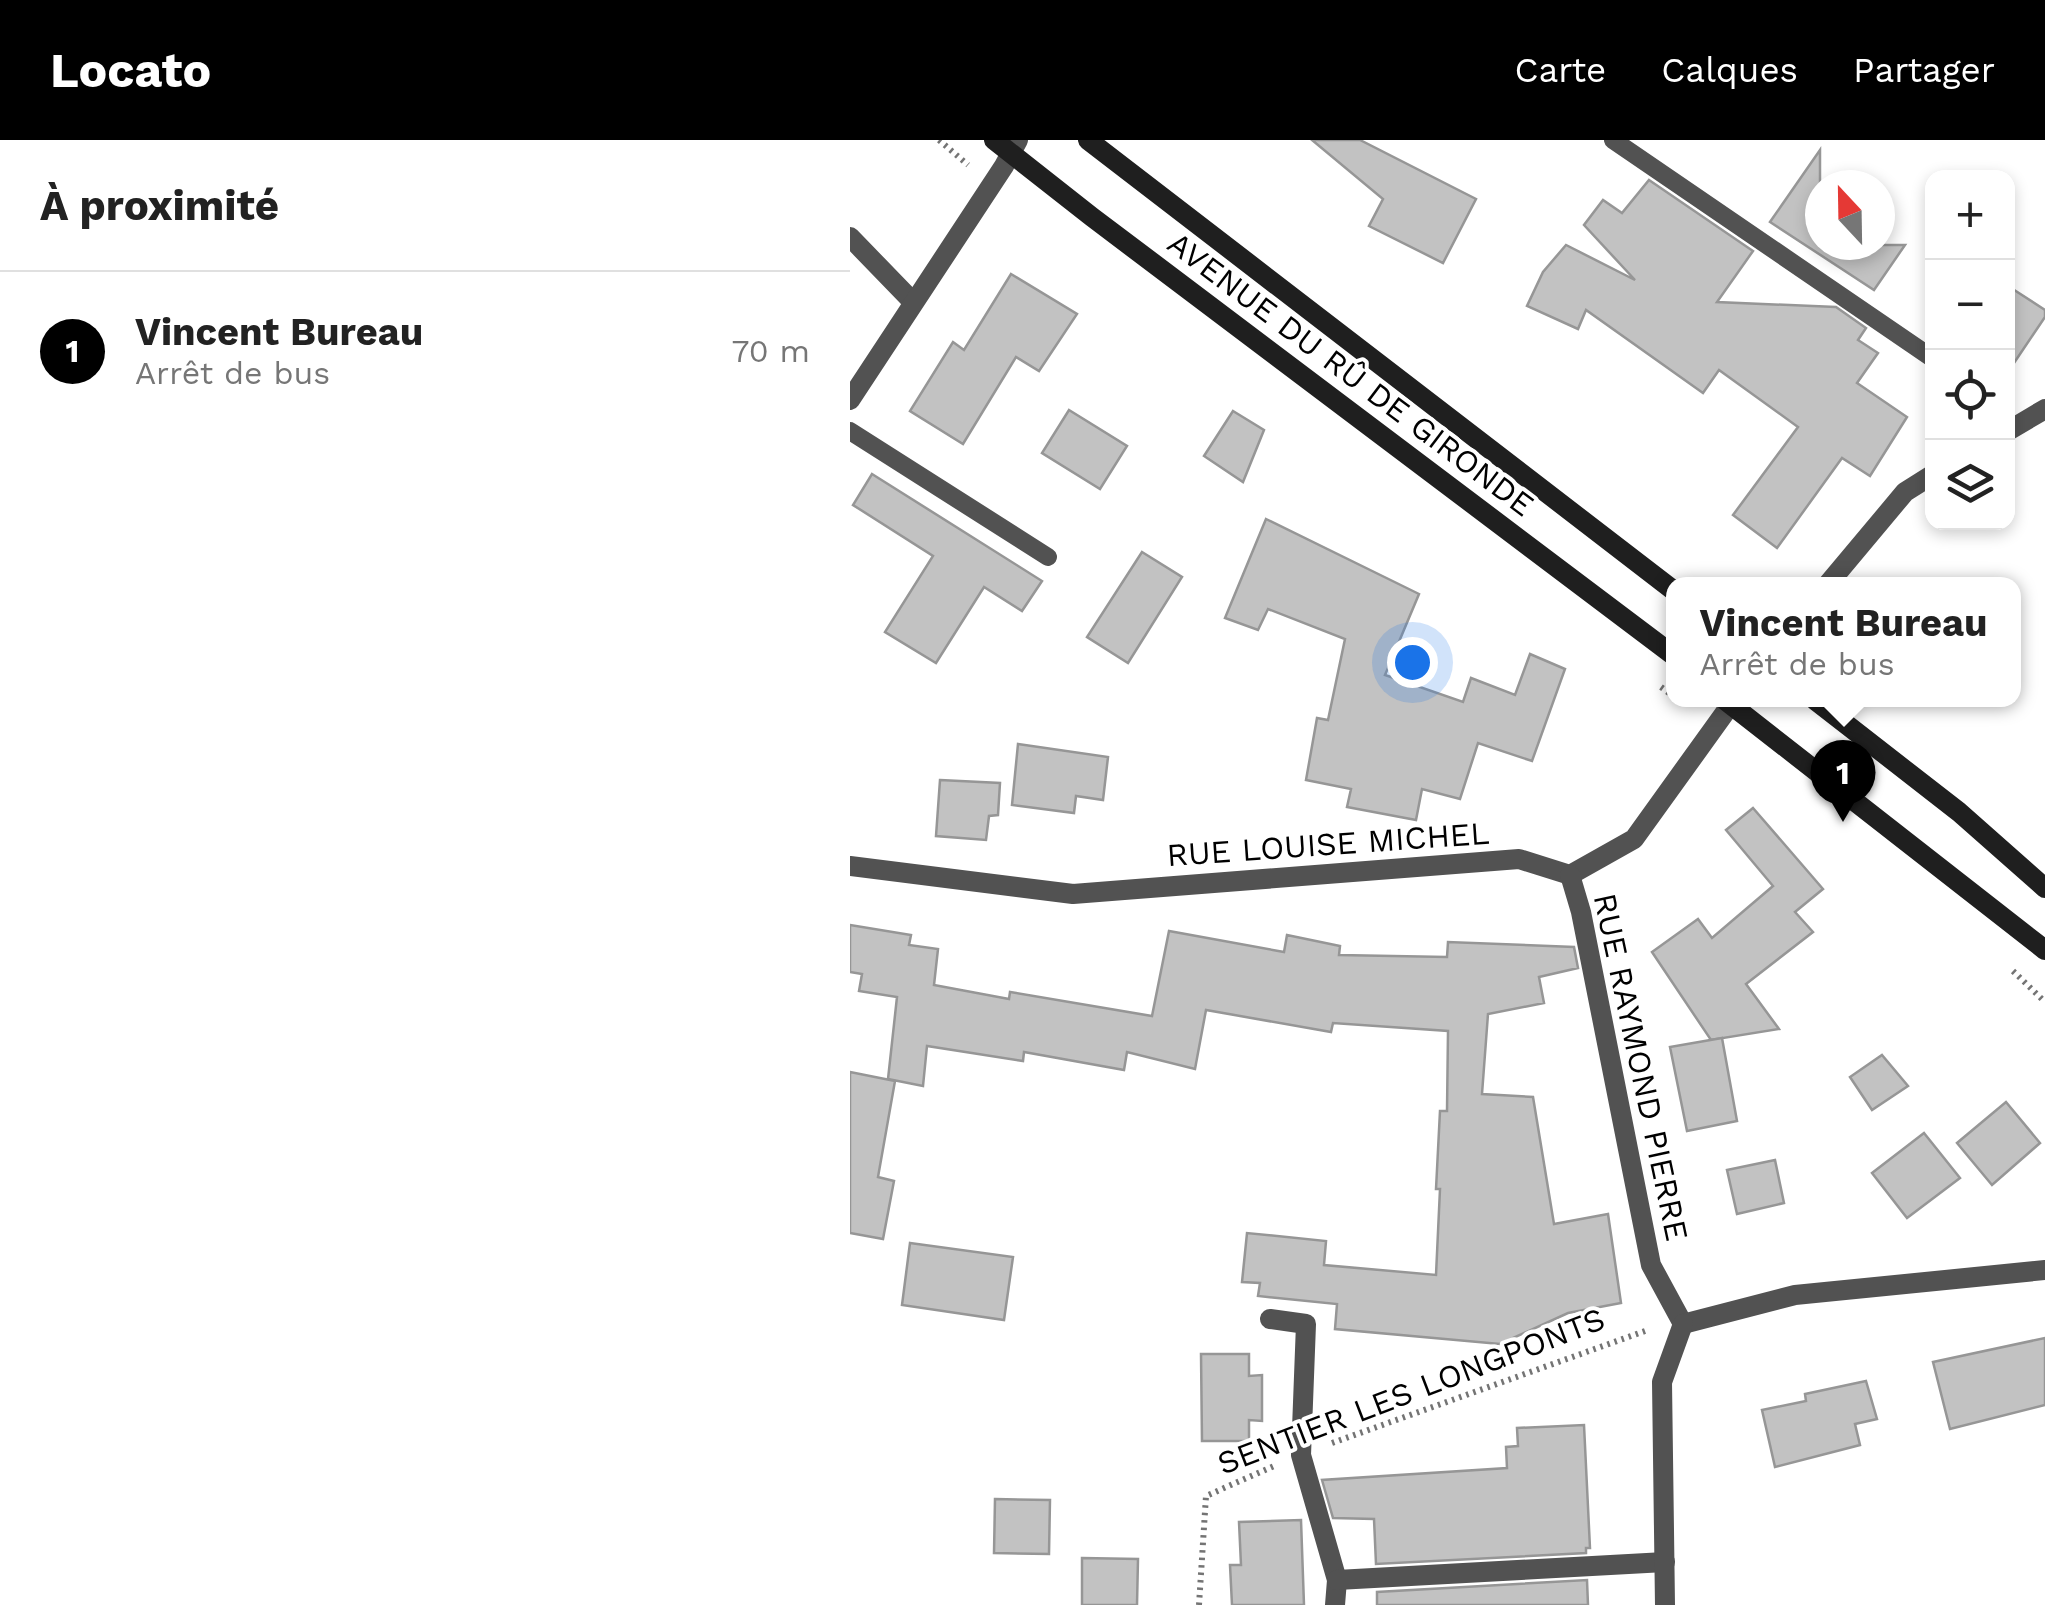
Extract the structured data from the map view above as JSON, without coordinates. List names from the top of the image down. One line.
{"streets":{"main road":["AVENUE DU RÛ DE GIRONDE"],"street":["RUE LOUISE MICHEL","RUE RAYMOND PIERRE"],"path":["SENTIER LES LONGPONTS"]},"crossings":[["RUE LOUISE MICHEL","RUE RAYMOND PIERRE"],["RUE RAYMOND PIERRE","SENTIER LES LONGPONTS"]],"north":"top","page":{"header":"Locato","nav":["Carte","Calques","Partager"],"heading":"À proximité","map_buttons":["+","−"],"list":[{"mark":"1","name":"Vincent Bureau","note":"Arrêt de bus","value":"70 m"}],"popup":["Vincent Bureau","Arrêt de bus"],"pins":"1"}}
